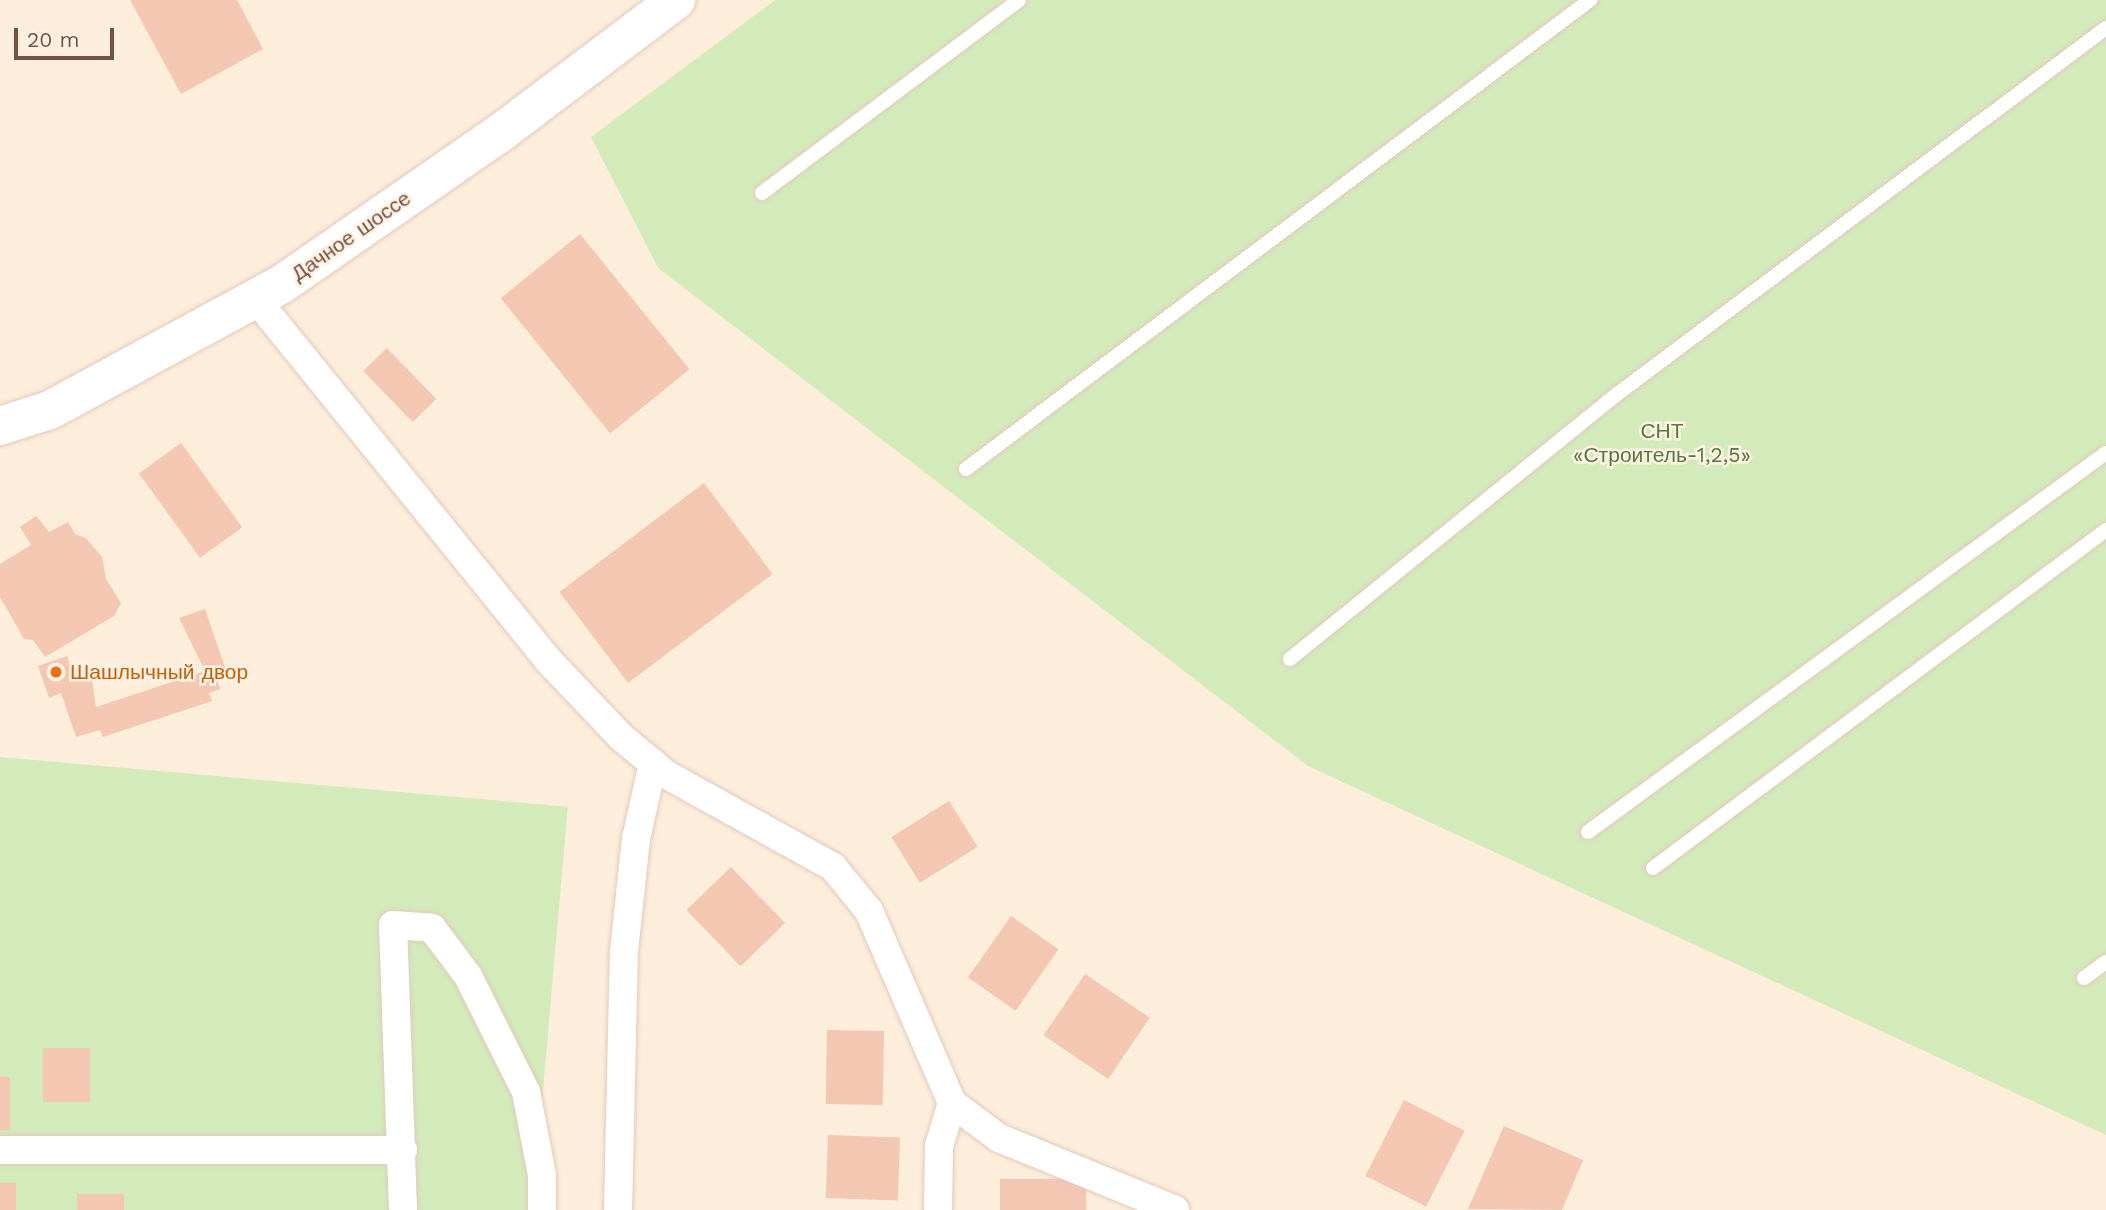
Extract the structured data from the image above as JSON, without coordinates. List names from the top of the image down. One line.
{"streets":{"main road":["Дачное шоссе"]},"parks":["СНТ «Строитель-1,2,5»"],"places":["Шашлычный двор"],"scale_bar":"20 m"}
